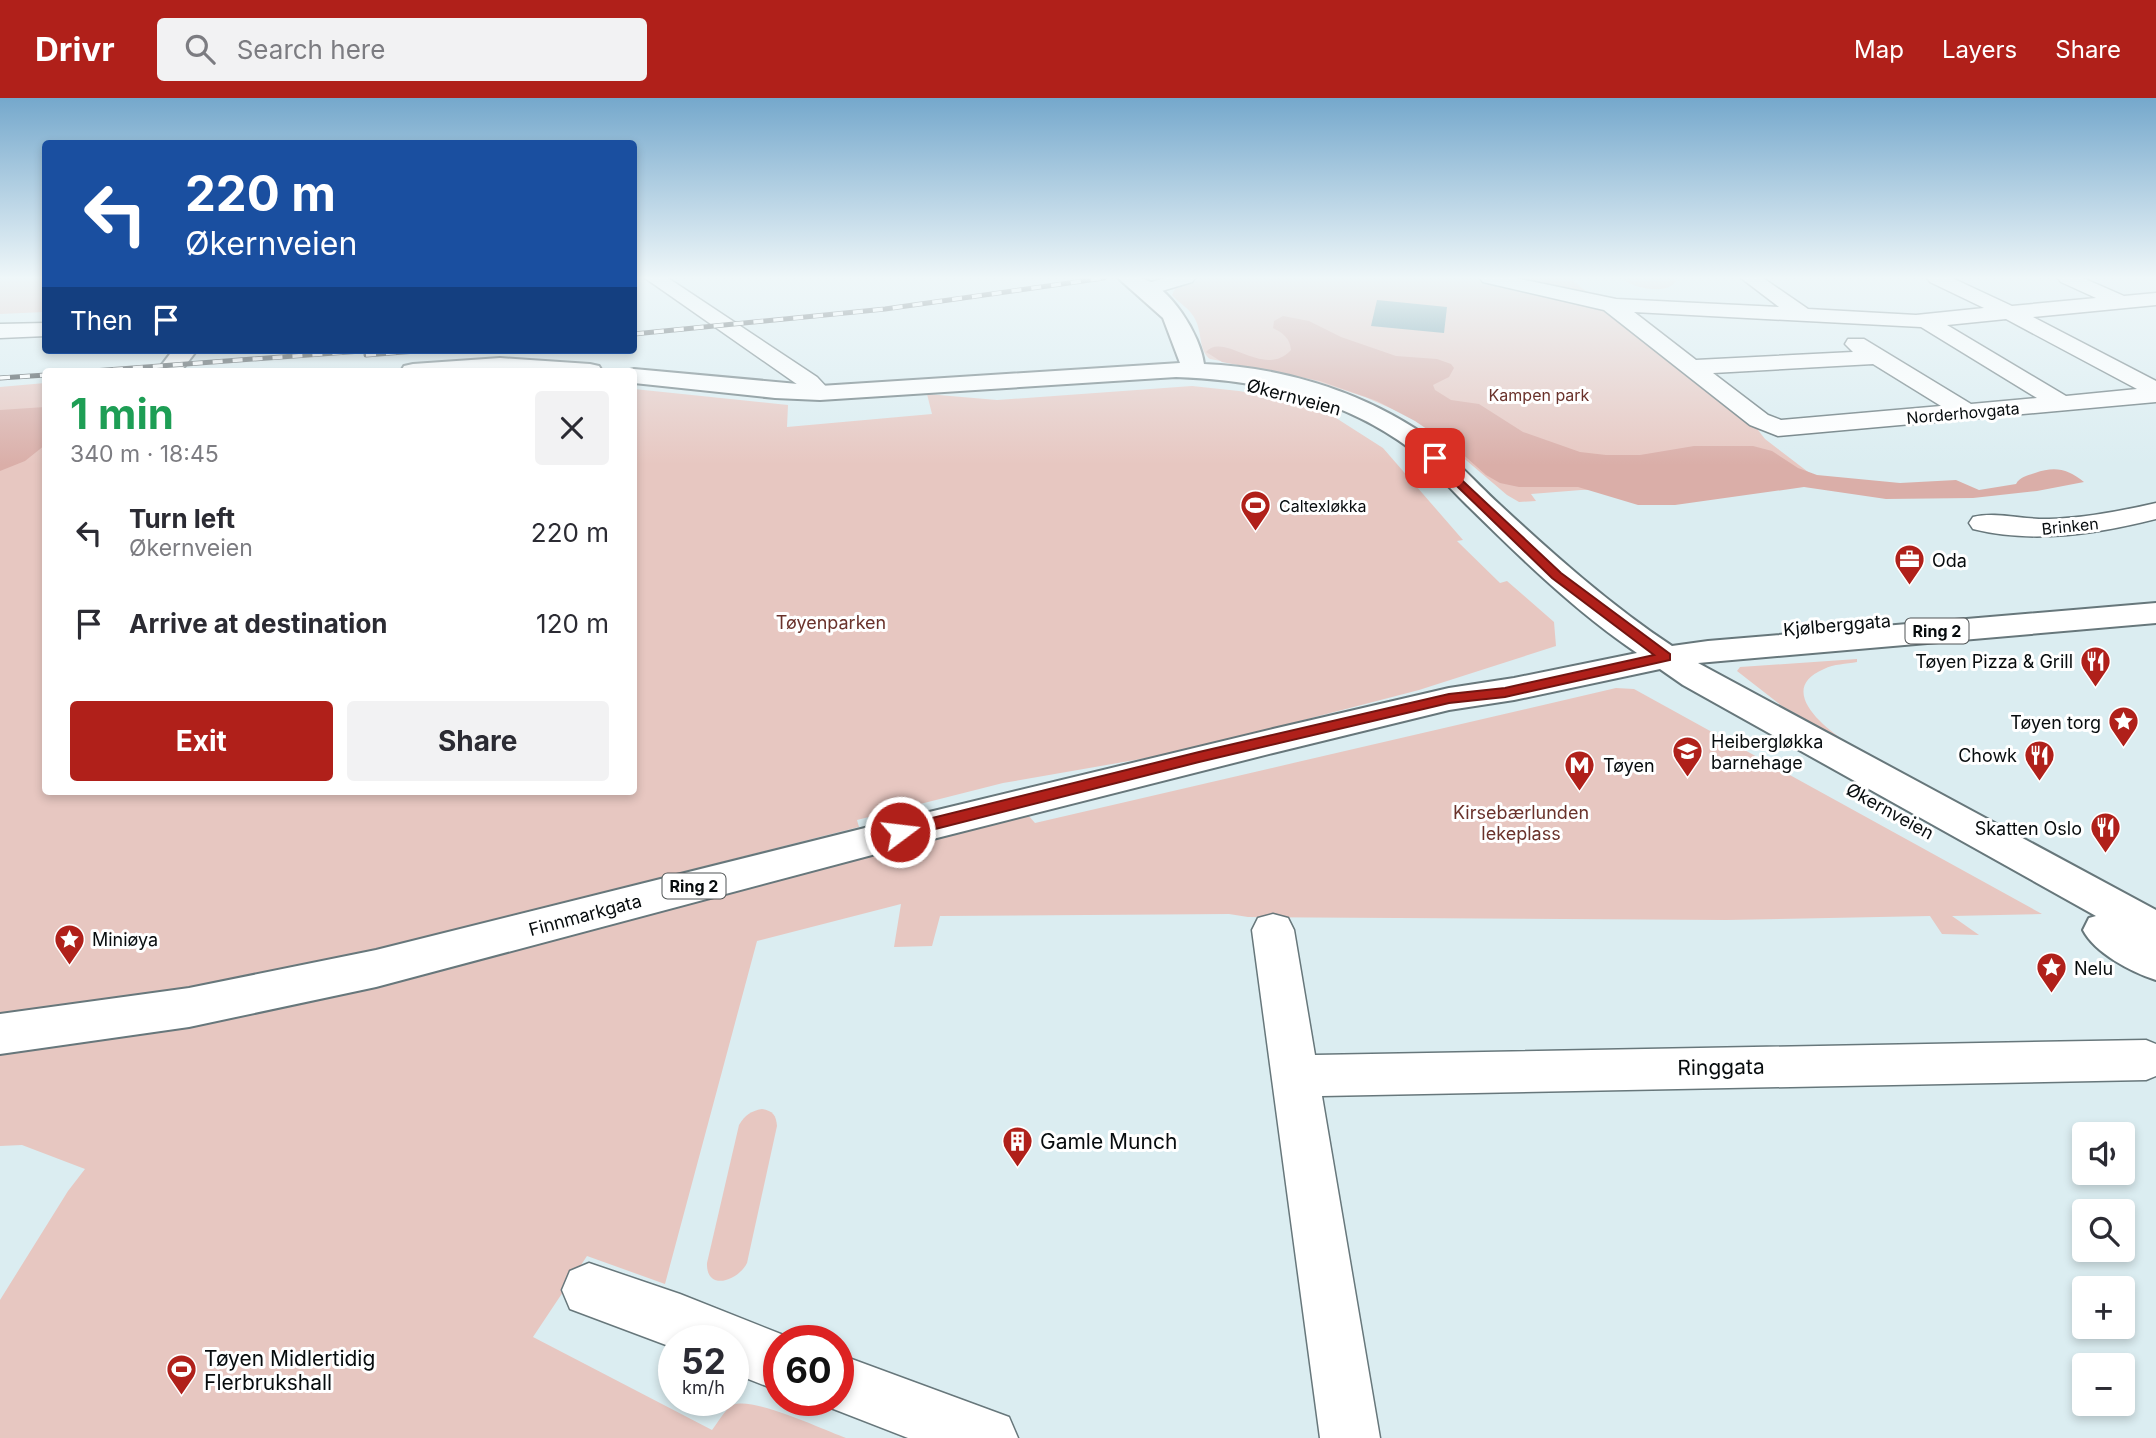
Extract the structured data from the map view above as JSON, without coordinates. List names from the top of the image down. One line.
{"streets":{"main road":["Økernveien","Kjølberggata","Ring 2","Finnmarkgata"],"street":["Norderhovgata","Brinken","Ringgata"]},"crossings":[["Økernveien","Kjølberggata"],["Økernveien","Finnmarkgata"],["Kjølberggata","Finnmarkgata"]],"parks":["Kampen park","Tøyenparken","Kirsebærlunden lekeplass"],"places":{"sports":["Caltexløkka","Tøyen Midlertidig Flerbrukshall"],"office":["Oda"],"restaurant":["Tøyen Pizza & Grill","Chowk","Skatten Oslo"],"place":["Tøyen torg","Miniøya","Nelu"],"school or university":["Heibergløkka barnehage"],"metro station":["Tøyen"],"building":["Gamle Munch"]},"page":{"header":"Drivr","search":"Search here","nav":["Map","Layers","Share"],"turn":["220 m","Økernveien"],"then":"Then","heading":["1 min","340 m · 18:45"],"list":[{"name":"Turn left","note":"Økernveien","value":"220 m"},{"name":"Arrive at destination","value":"120 m"}],"buttons":["Exit","Share"],"map_buttons":["+","−"],"speed":"52 km/h","limit":"60"}}
